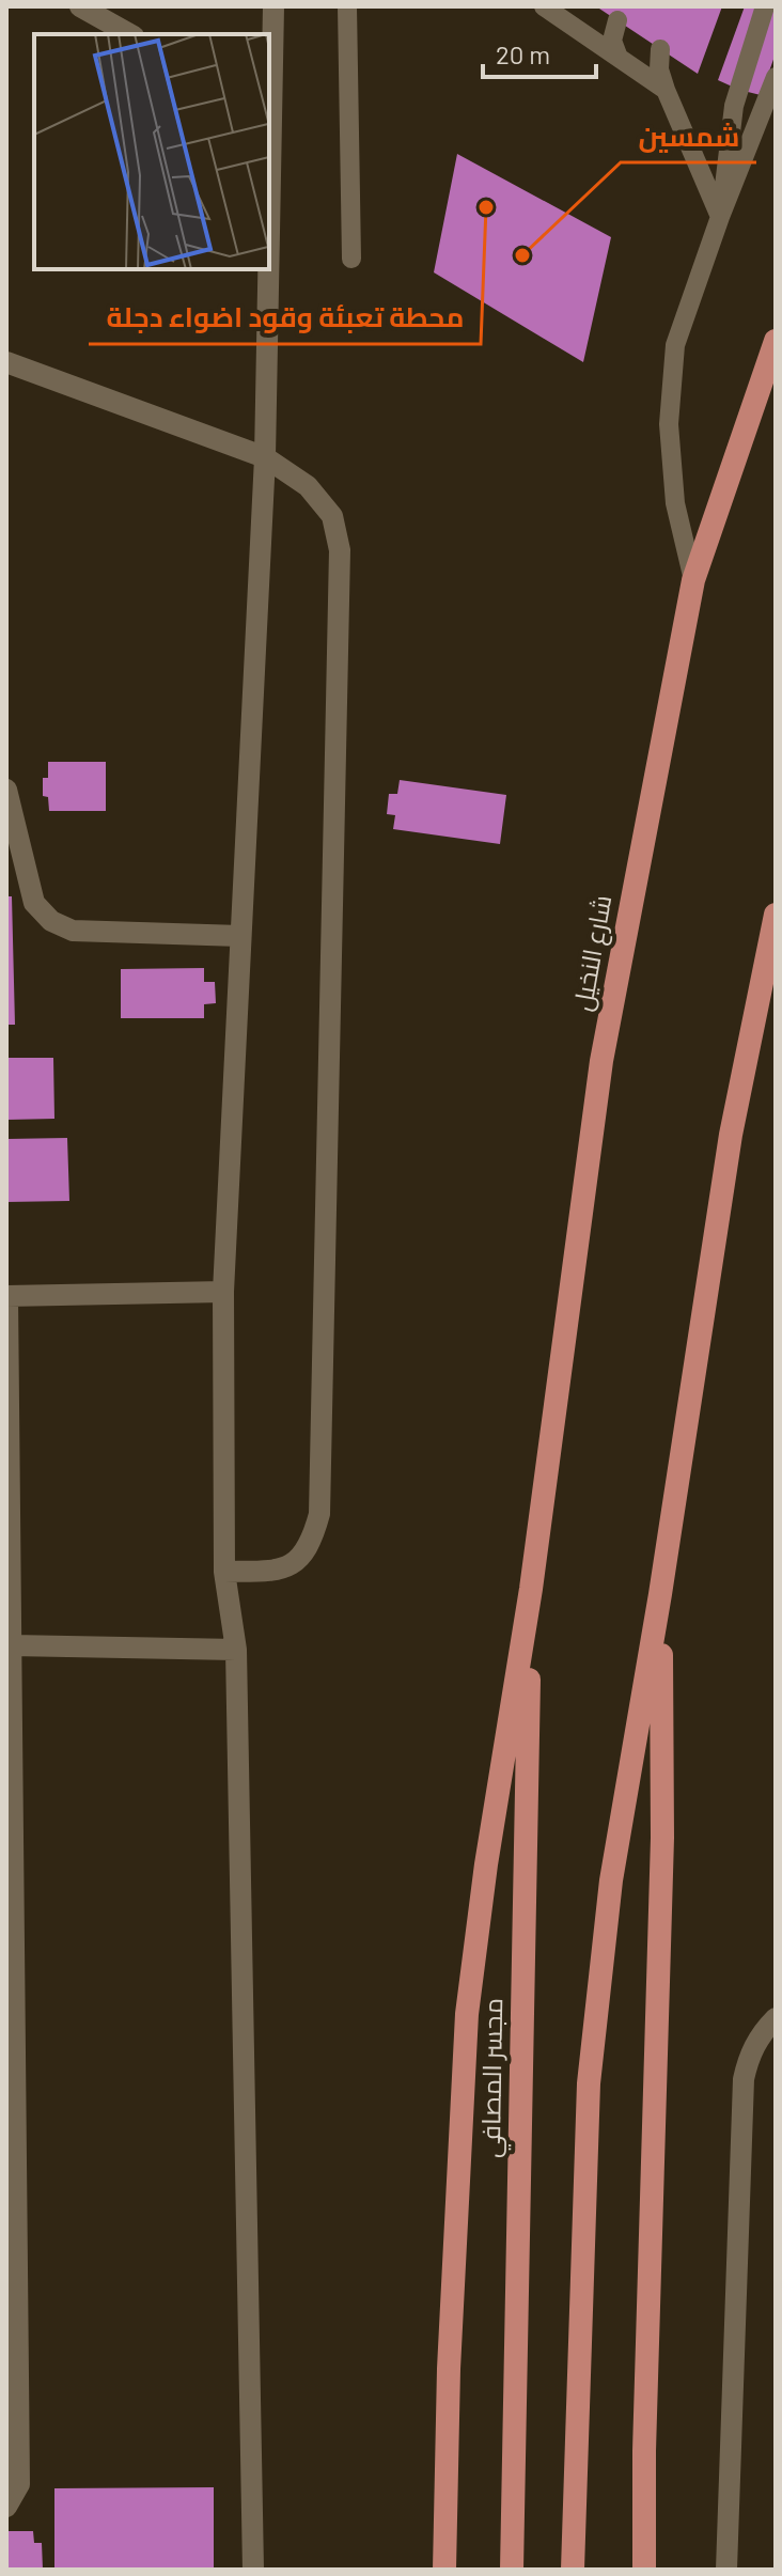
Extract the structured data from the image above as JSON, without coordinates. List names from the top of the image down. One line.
{"streets":{"highway":["شارع النخيل","مجسر المصافي"]},"crossings":[["شارع النخيل","مجسر المصافي"]],"places":["محطة تعبئة وقود اضواء دجلة","شمسين"],"scale_bar":"20 m"}
